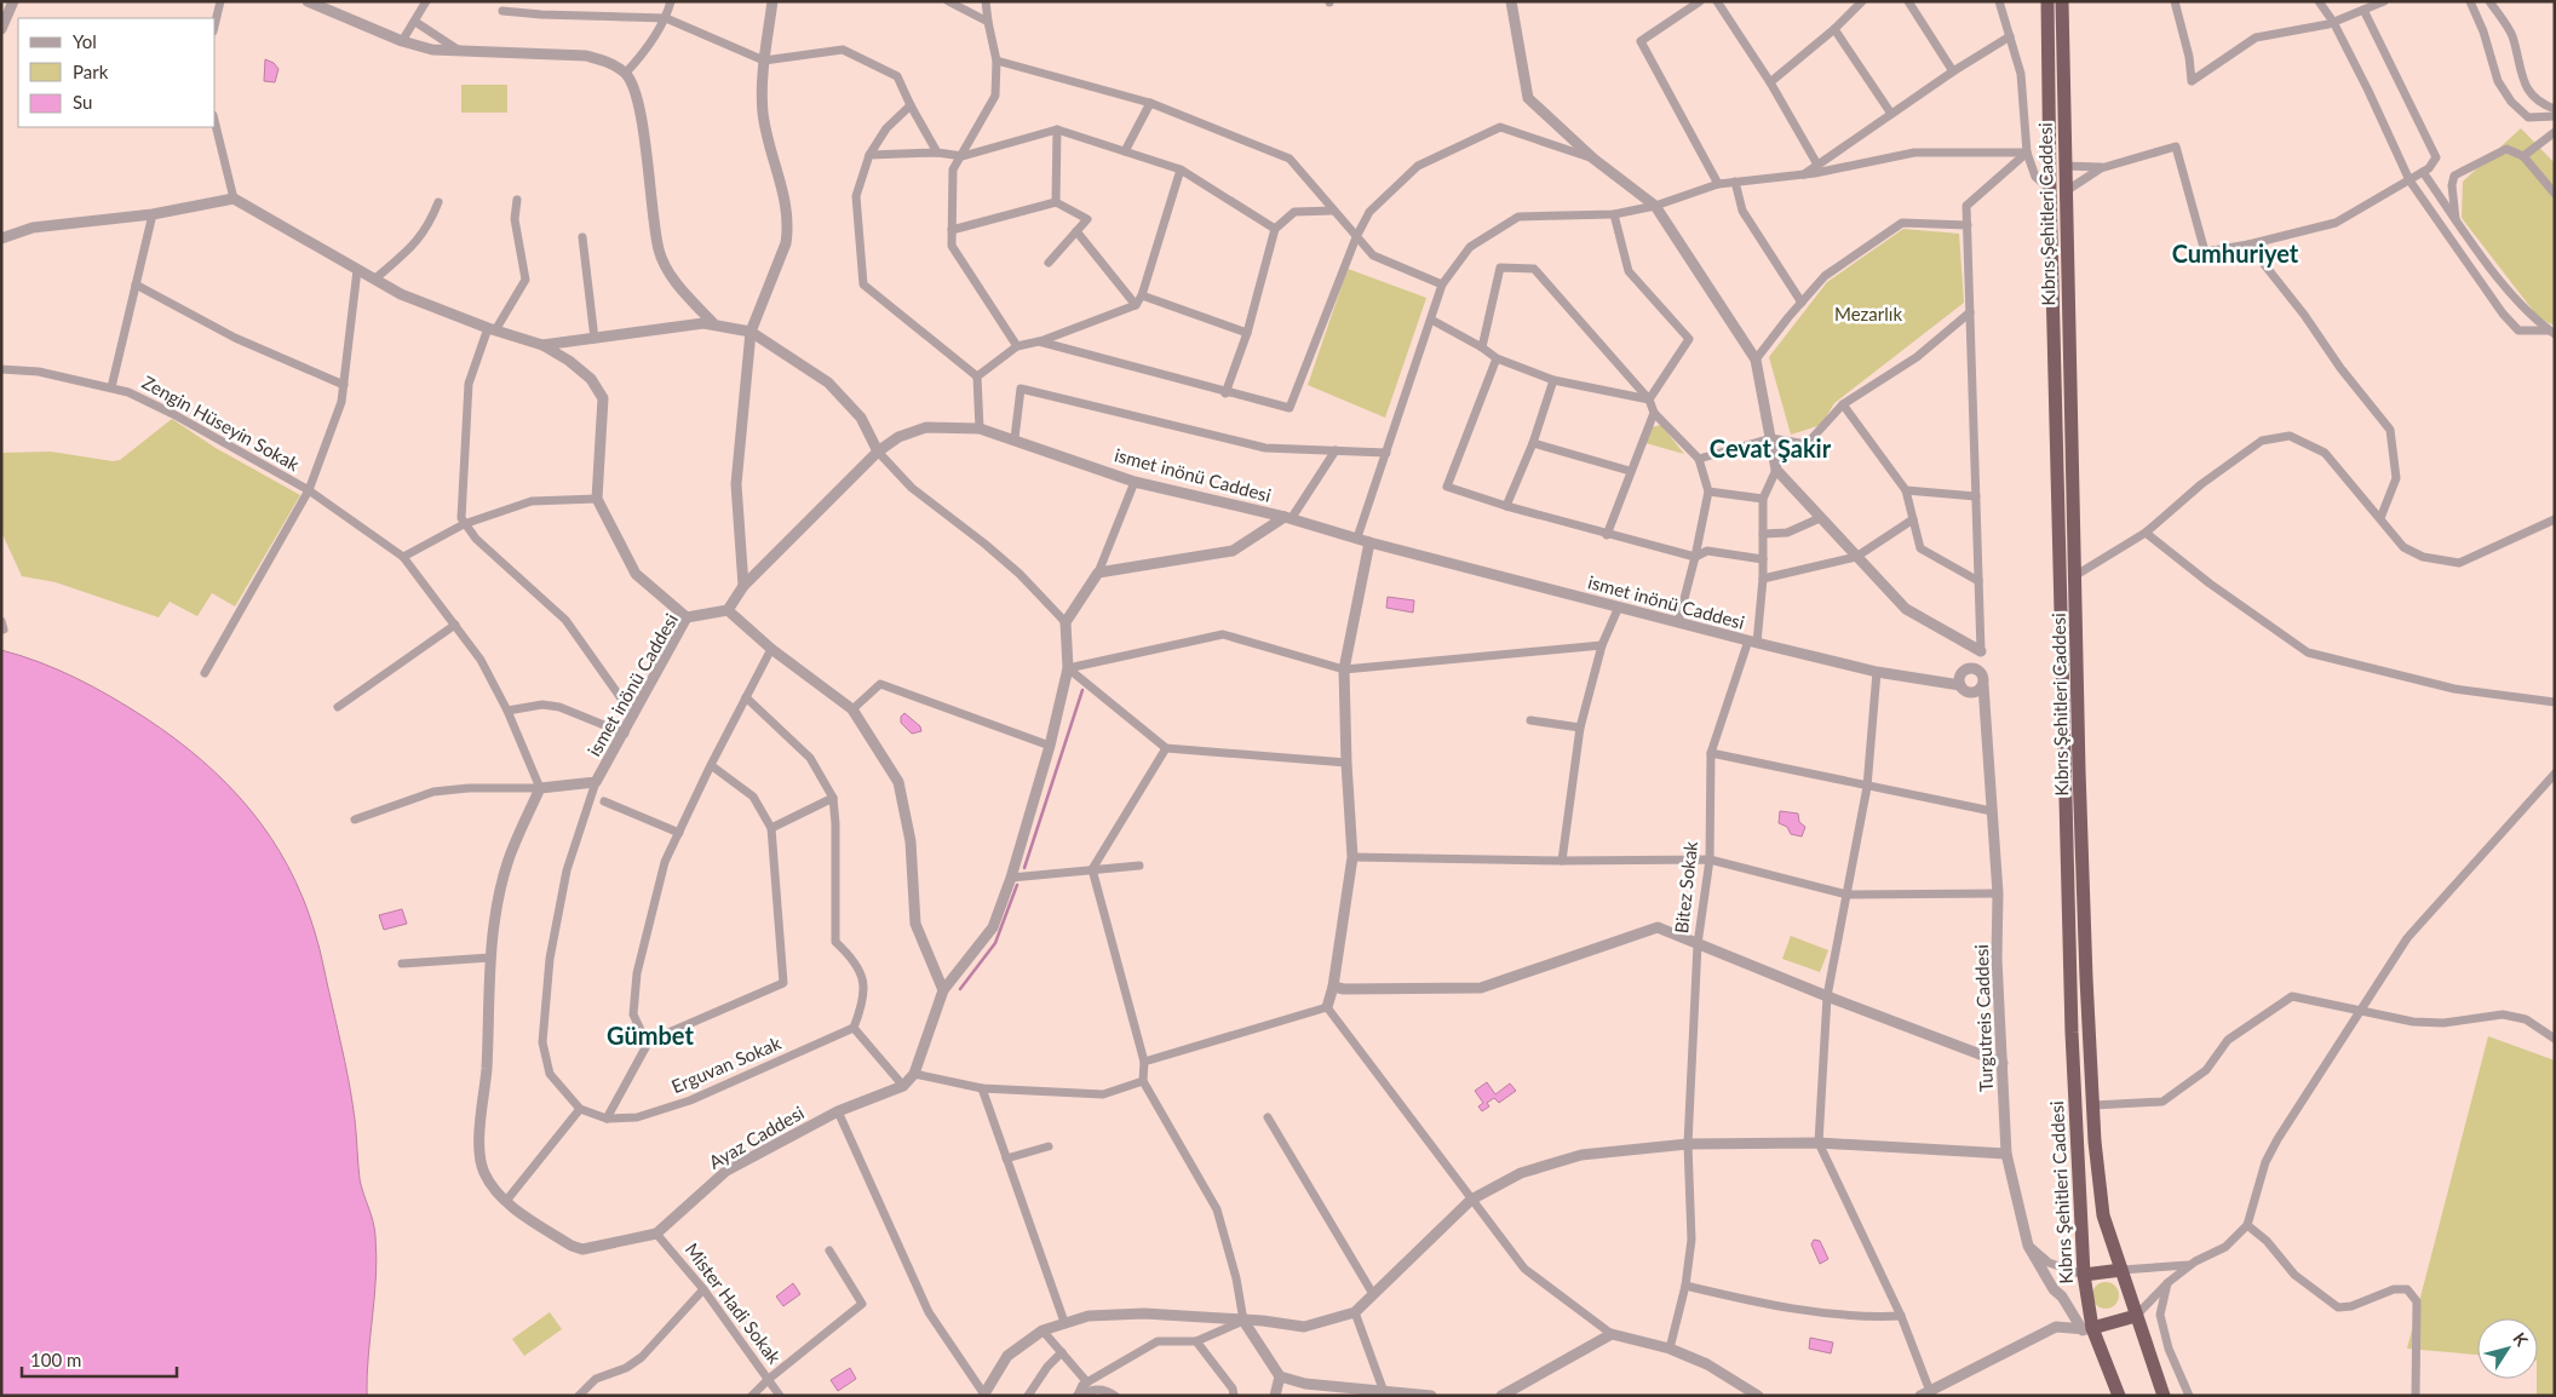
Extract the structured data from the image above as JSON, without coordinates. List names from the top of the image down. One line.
{"streets":{"highway":["Kıbrıs Şehitleri Caddesi"],"street":["Zengin Hüseyin Sokak","ismet inönü Caddesi","Bitez Sokak","Turgutreis Caddesi","Erguvan Sokak","Ayaz Caddesi","Mister Hadi Sokak"]},"crossings":[["Kıbrıs Şehitleri Caddesi","Turgutreis Caddesi"],["Zengin Hüseyin Sokak","ismet inönü Caddesi"],["Zengin Hüseyin Sokak","Ayaz Caddesi"],["ismet inönü Caddesi","Bitez Sokak"],["ismet inönü Caddesi","Turgutreis Caddesi"],["ismet inönü Caddesi","Erguvan Sokak"],["ismet inönü Caddesi","Ayaz Caddesi"],["Ayaz Caddesi","Mister Hadi Sokak"]],"districts":["Cumhuriyet","Cevat Şakir","Gümbet"],"parks":["Mezarlık"],"legend":["Yol","Park","Su"],"scale_bar":"100 m","north":"top right"}
